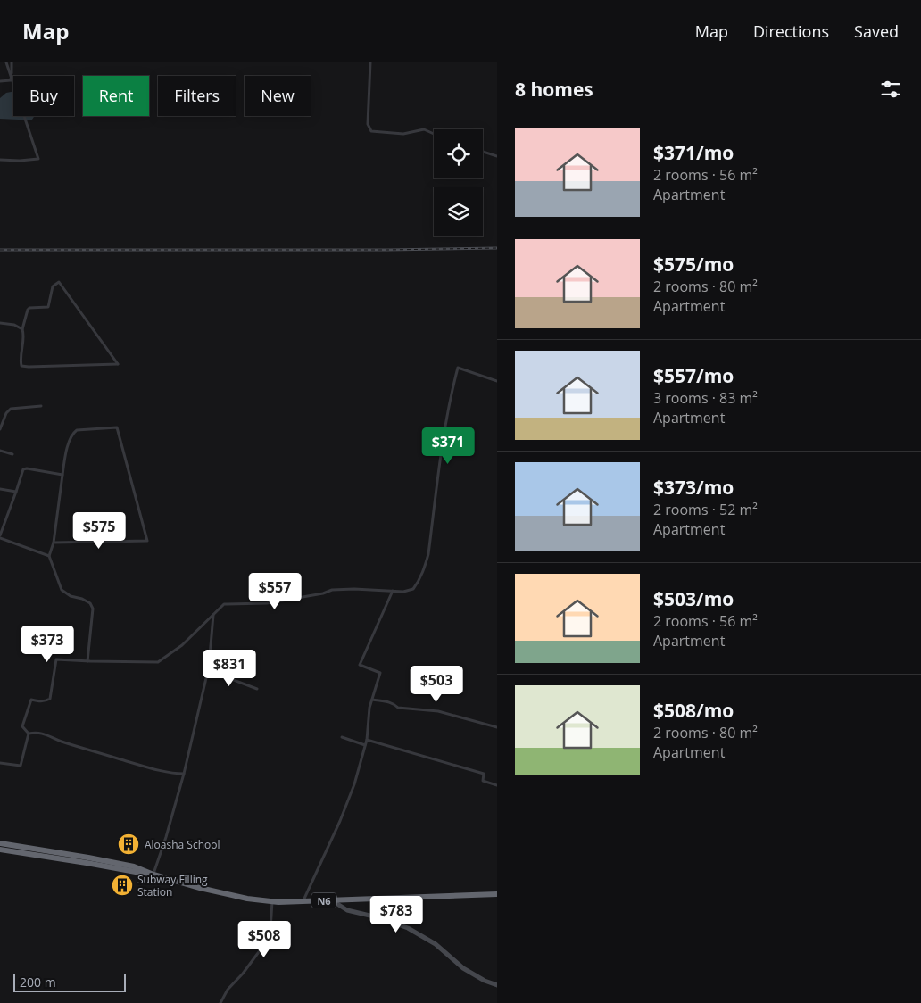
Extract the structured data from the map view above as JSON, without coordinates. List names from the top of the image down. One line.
{"streets":{"highway":["N6"]},"places":{"building":["Aloasha School","Subway Filling Station"]},"scale_bar":"200 m","page":{"header":"Map","nav":["Map","Directions","Saved"],"heading":"8 homes","chip":["Buy","Rent","Filters","New"],"list":[{"name":"$371/mo","note":"2 rooms · 56 m² · Apartment"},{"name":"$575/mo","note":"2 rooms · 80 m² · Apartment"},{"name":"$557/mo","note":"3 rooms · 83 m² · Apartment"},{"name":"$373/mo","note":"2 rooms · 52 m² · Apartment"},{"name":"$503/mo","note":"2 rooms · 56 m² · Apartment"},{"name":"$508/mo","note":"2 rooms · 80 m² · Apartment"}],"price":["$371","$575","$557","$373","$831","$503","$783","$508"],"scale":"200 m"}}
